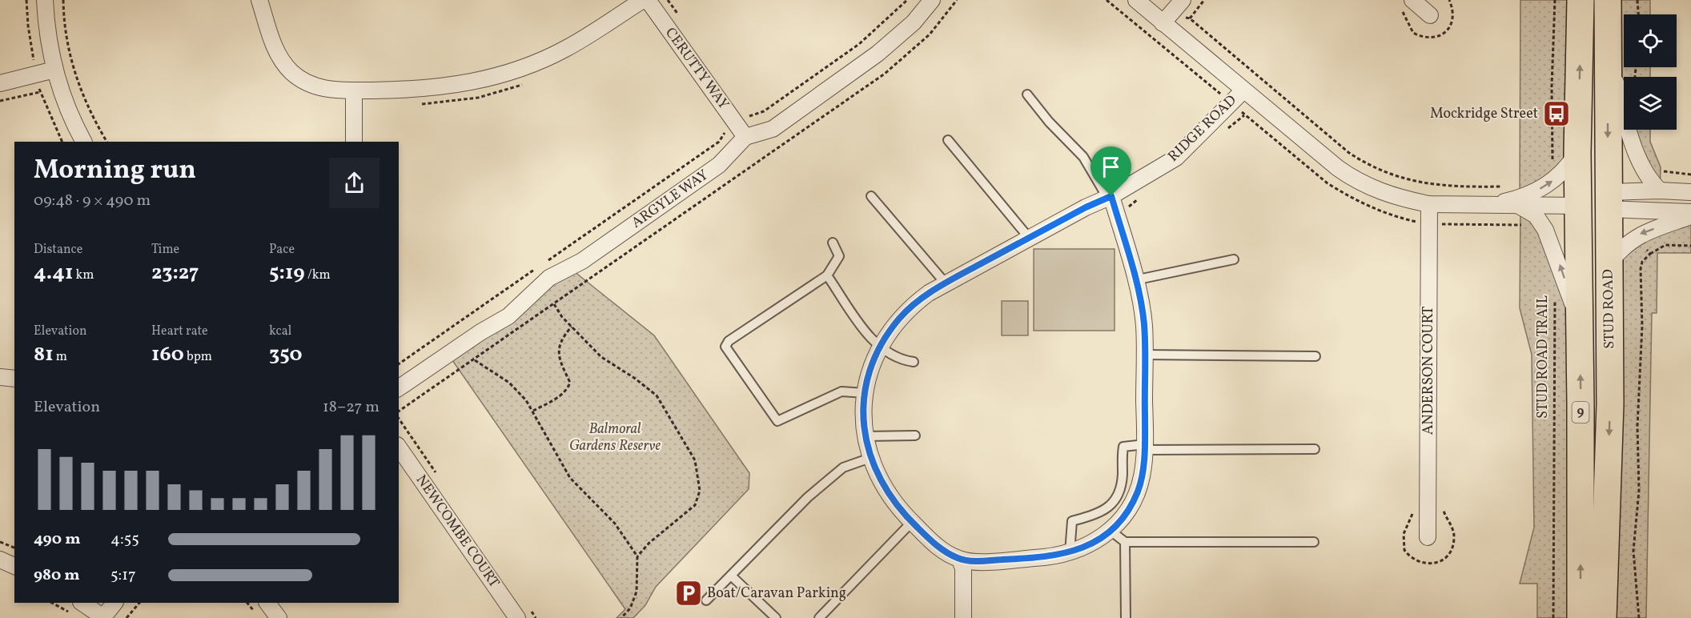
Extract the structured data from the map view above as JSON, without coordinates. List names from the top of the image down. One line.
{"streets":{"highway":["STUD ROAD","9"],"street":["CERUTTY WAY","RIDGE ROAD","ARGYLE WAY","ANDERSON COURT","NEWCOMBE COURT"],"path":["STUD ROAD TRAIL"]},"crossings":[["CERUTTY WAY","ARGYLE WAY"]],"parks":["Balmoral Gardens Reserve"],"places":{"bus stop":["Mockridge Street"],"parking":["Boat/Caravan Parking"]},"page":{"heading":["Morning run","09:48 · 9 × 490 m"],"stats":[["Distance","4.41 km"],["Time","23:27"],["Pace","5:19 /km"],["Elevation","81 m"],["Heart rate","160 bpm"],["kcal","350"]],"chart":["Elevation","18–27 m"],"list":[{"name":"490 m","note":"4:55"},{"name":"980 m","note":"5:17"}]}}
